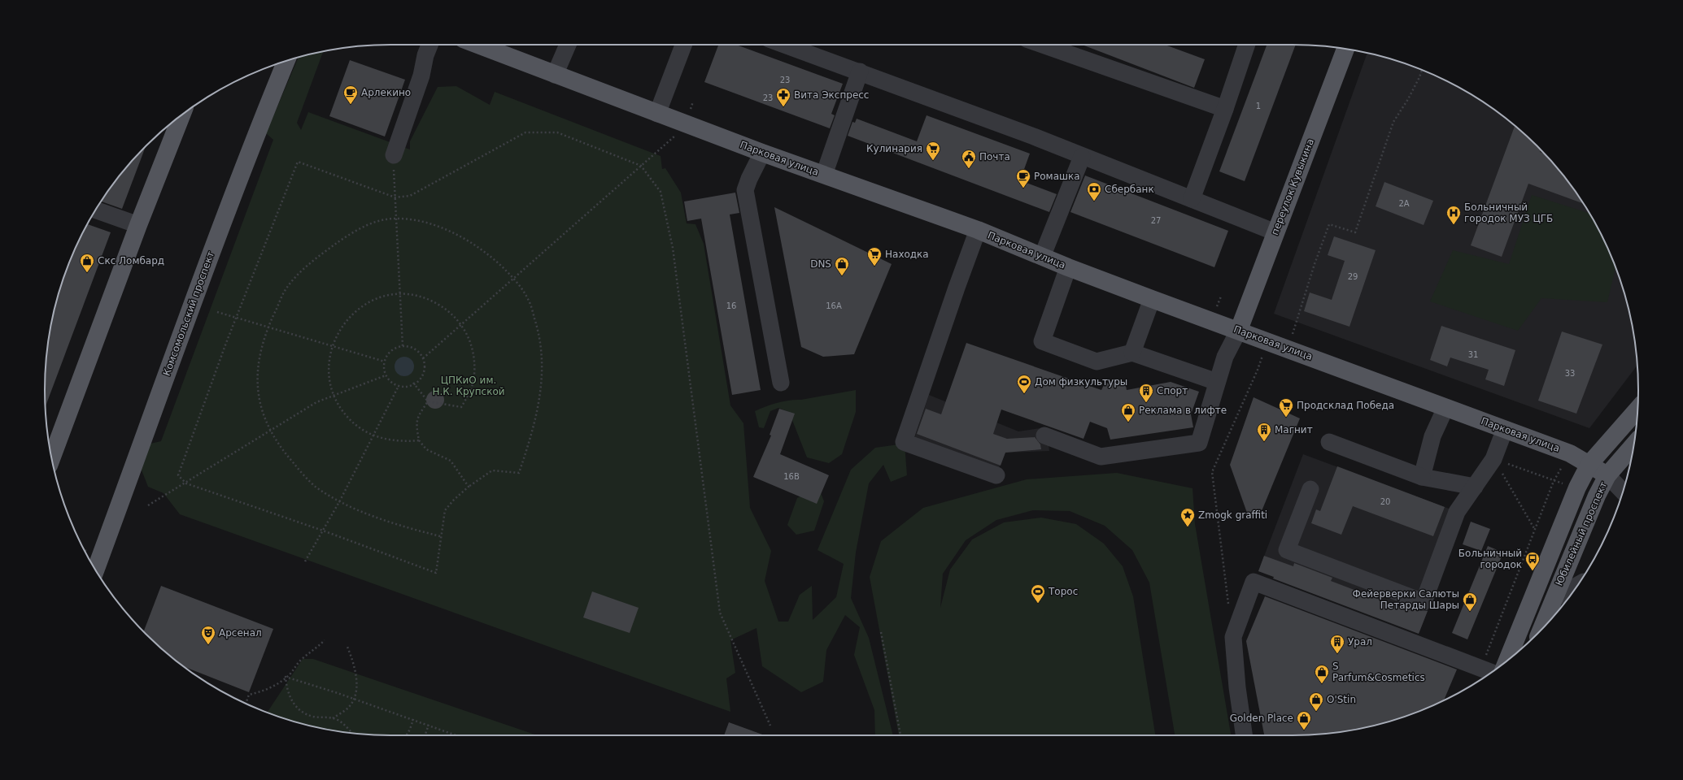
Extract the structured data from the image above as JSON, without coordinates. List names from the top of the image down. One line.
{"streets":{"main road":["Парковая улица","переулок Кувыкина","Комсомольский проспект","Юбилейный проспект"]},"crossings":[["Парковая улица","переулок Кувыкина"],["Парковая улица","Юбилейный проспект"]],"parks":["ЦПКиО им. Н.К. Крупской"],"places":{"cafe":["Арлекино","Ромашка"],"pharmacy":["Вита Экспресс"],"supermarket":["Кулинария","Находка","Продсклад Победа"],"public building":["Почта"],"bank":["Сбербанк"],"hospital":["Больничный городок МУЗ ЦГБ"],"shop":["Скс Ломбард","DNS","Реклама в лифте","Фейерверки Салюты Петарды Шары","S Parfum&Cosmetics","O'Stin","Golden Place"],"sports":["Дом физкультуры","Торос"],"building":["Спорт","Магнит","Урал"],"place":["Zmogk graffiti"],"bus stop":["Больничный городок"],"theatre":["Арсенал"]},"house_numbers":["23","23","1","2А","27","29","16","16А","31","33","16В","20"]}
